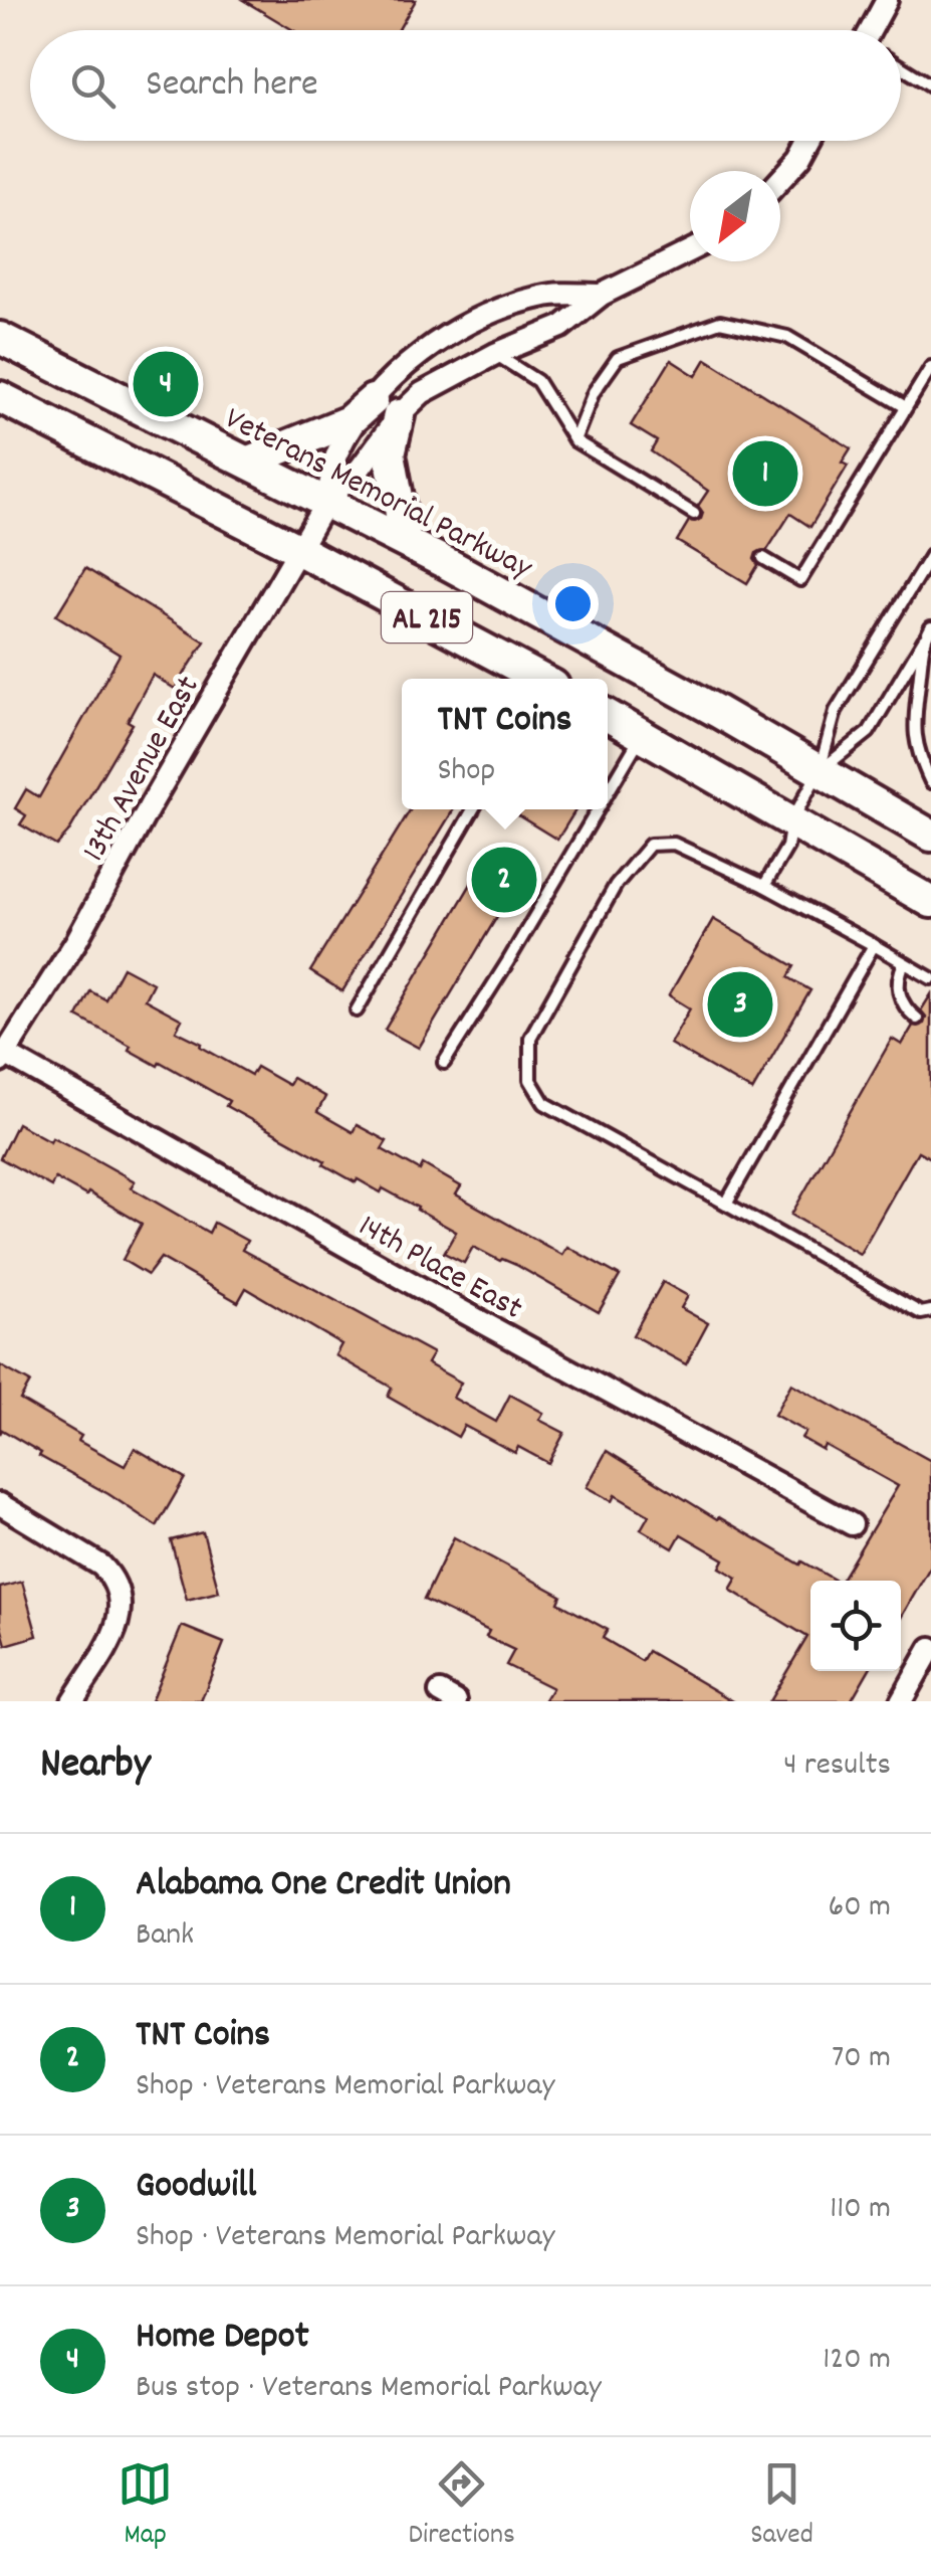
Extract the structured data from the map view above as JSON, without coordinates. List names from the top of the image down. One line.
{"streets":{"main road":["Veterans Memorial Parkway","AL 215"],"street":["13th Avenue East","14th Place East"]},"crossings":[["Veterans Memorial Parkway","13th Avenue East"],["AL 215","13th Avenue East"],["13th Avenue East","14th Place East"]],"north":"bottom left","page":{"search":"Search here","pins":["4","1","2","3"],"popup":["TNT Coins","Shop"],"heading":["Nearby","4 results"],"list":[{"mark":"1","name":"Alabama One Credit Union","note":"Bank","value":"60 m"},{"mark":"2","name":"TNT Coins","note":"Shop · Veterans Memorial Parkway","value":"70 m"},{"mark":"3","name":"Goodwill","note":"Shop · Veterans Memorial Parkway","value":"110 m"},{"mark":"4","name":"Home Depot","note":"Bus stop · Veterans Memorial Parkway","value":"120 m"}],"nav":["Map","Directions","Saved"]}}
